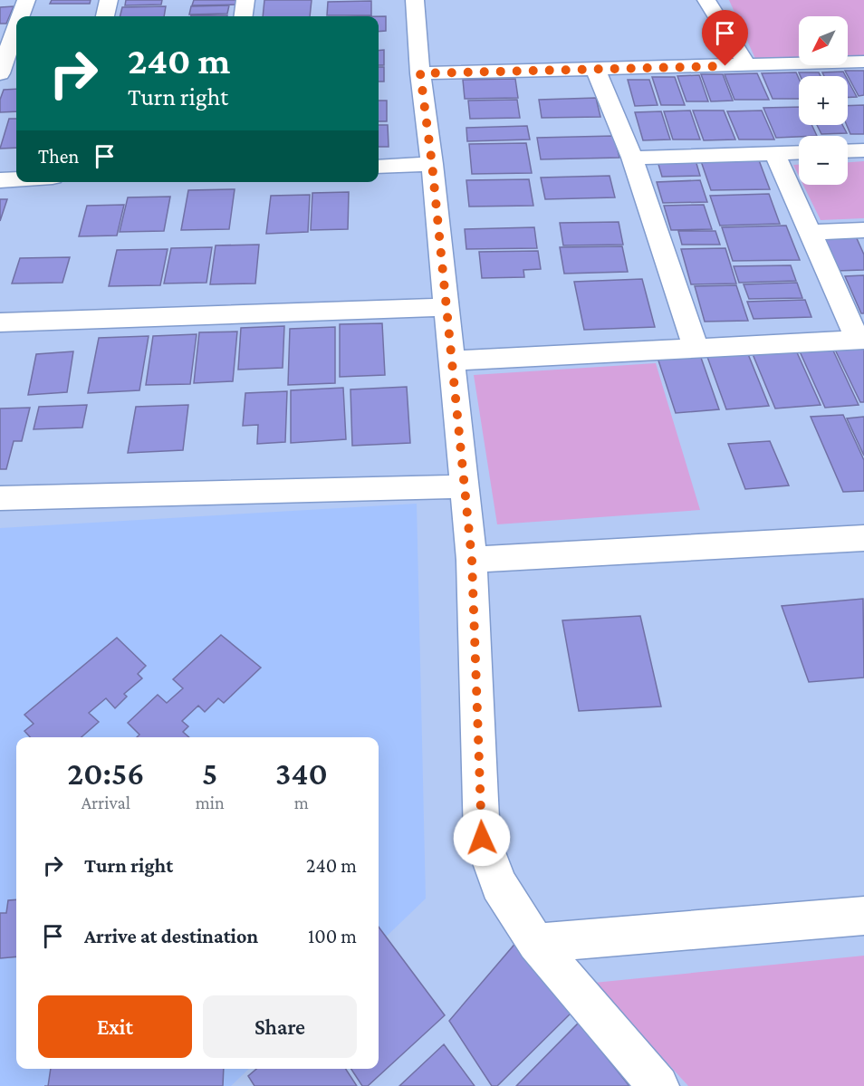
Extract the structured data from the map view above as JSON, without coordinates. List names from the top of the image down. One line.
{"north":"bottom left","page":{"map_buttons":["+","−"],"turn":["240 m","Turn right"],"then":"Then","eta":["20:56","Arrival","5","min","340","m"],"list":[{"name":"Turn right","value":"240 m"},{"name":"Arrive at destination","value":"100 m"}],"buttons":["Exit","Share"]}}
